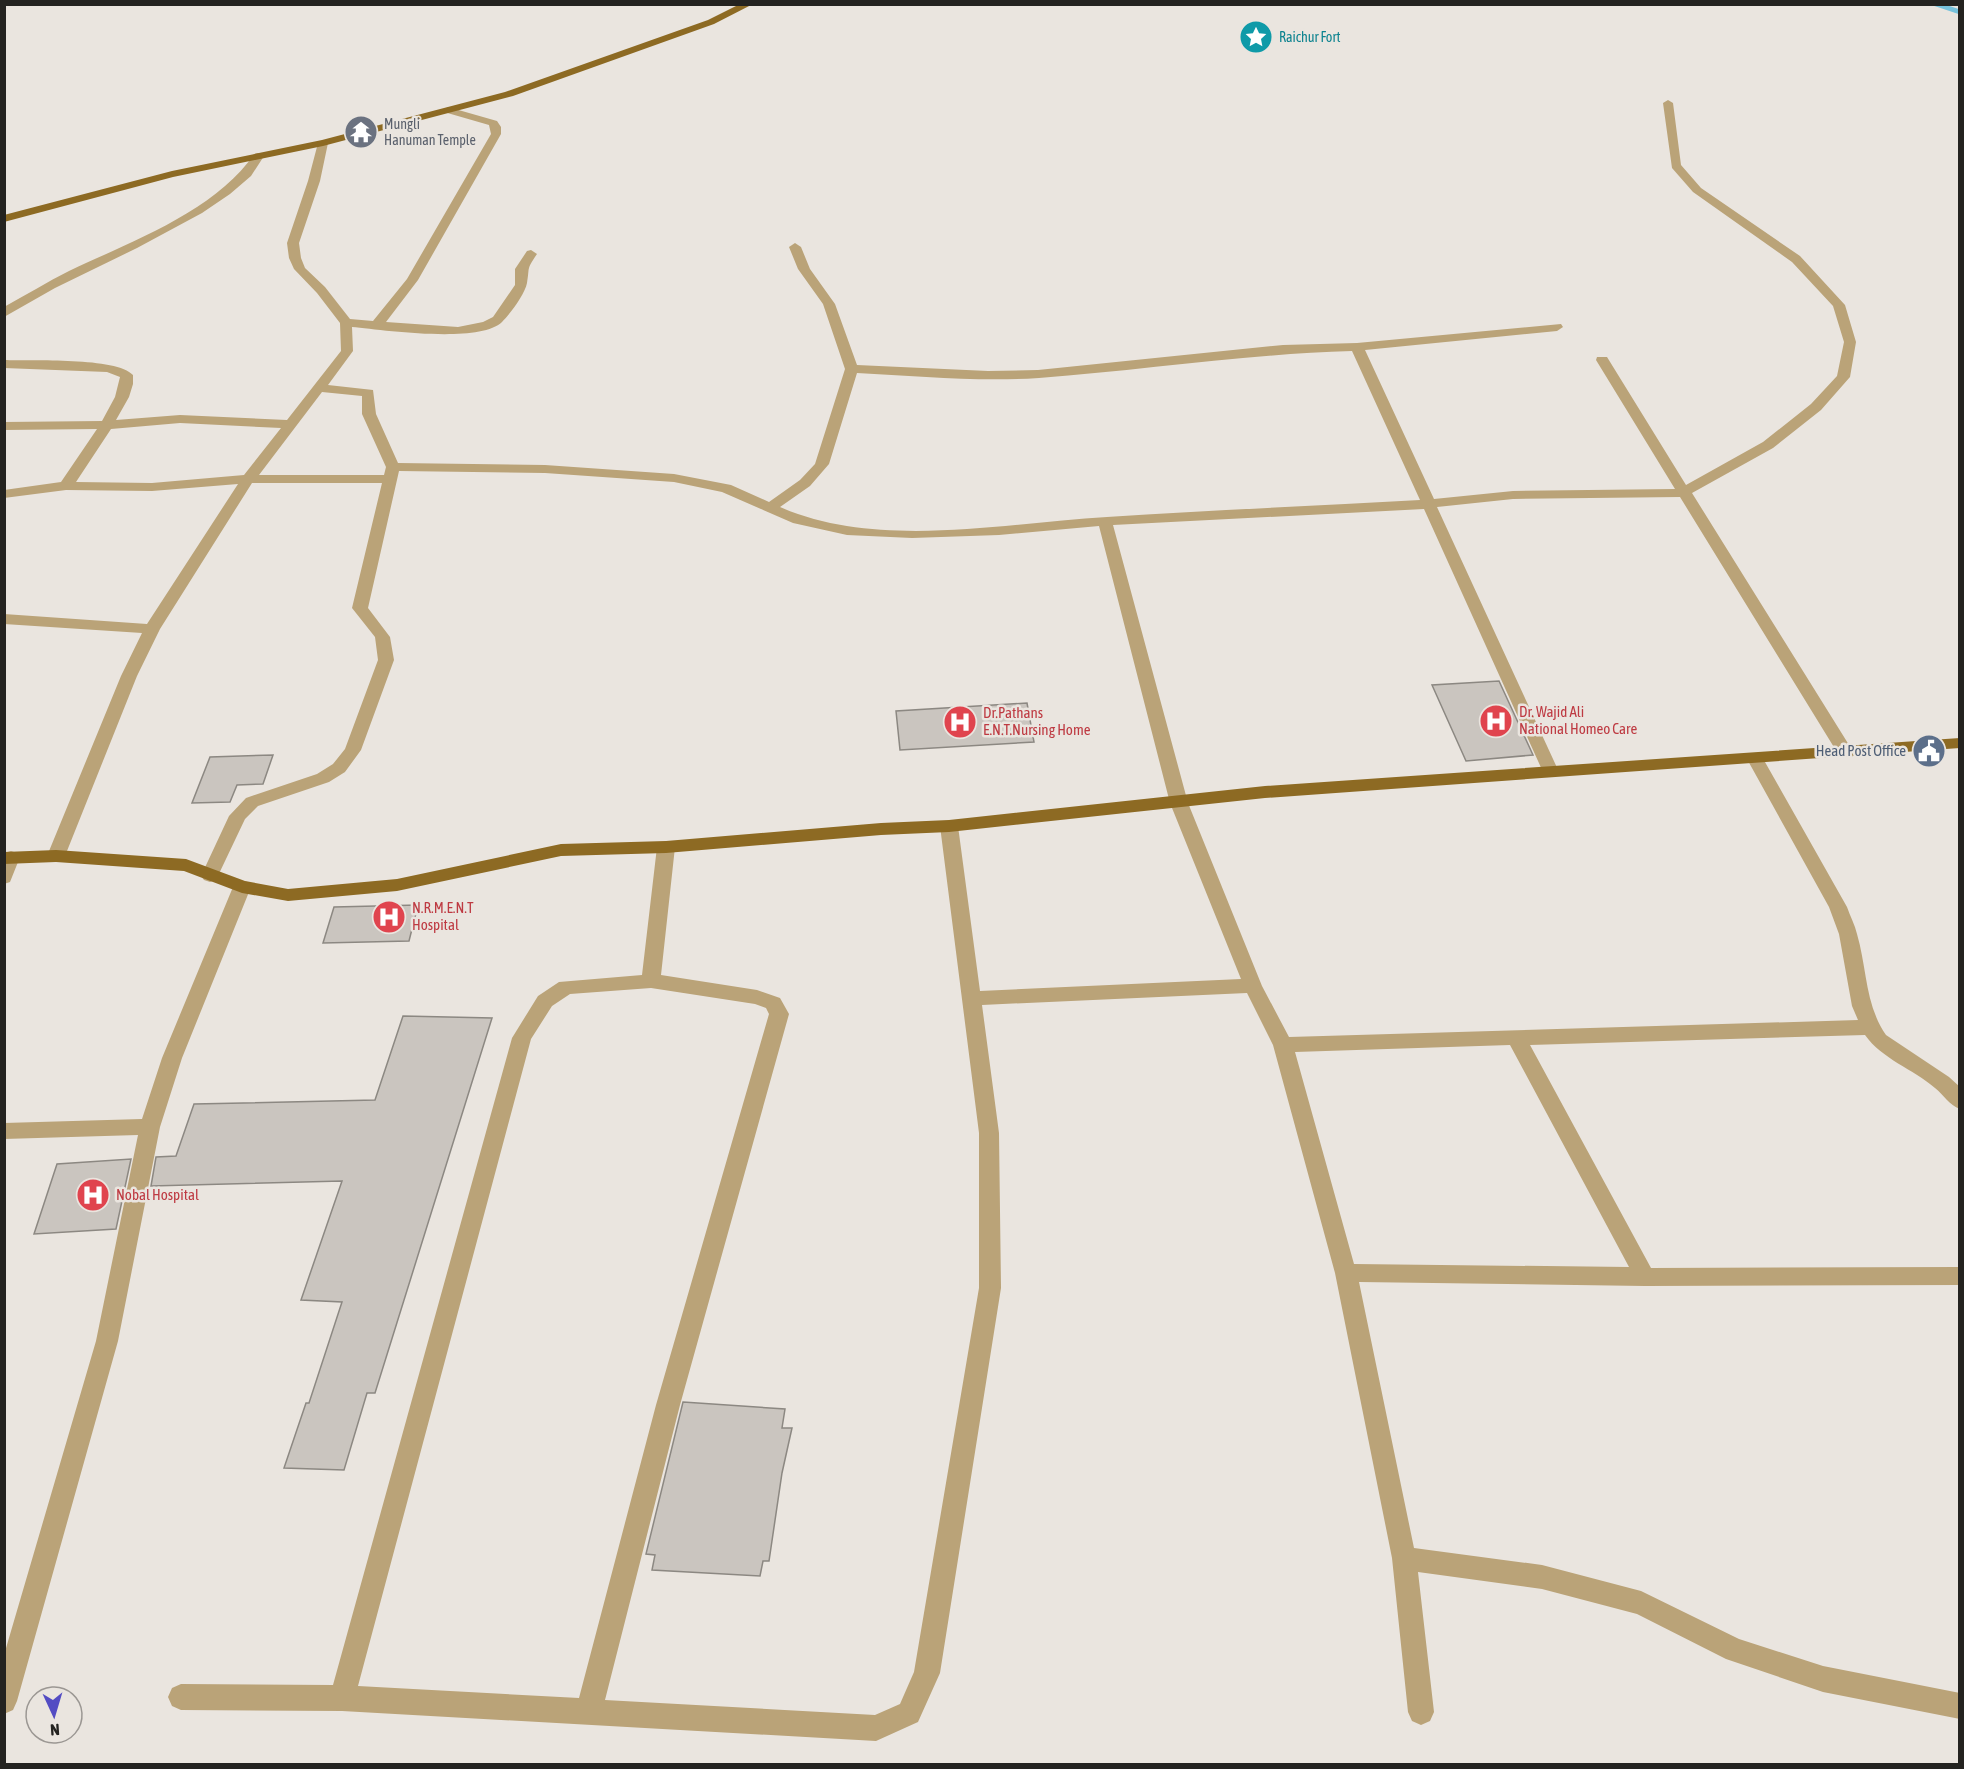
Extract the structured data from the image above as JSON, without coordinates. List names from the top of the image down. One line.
{"places":{"place":["Raichur Fort"],"temple":["Mungli Hanuman Temple"],"hospital":["Dr. Wajid Ali National Homeo Care","Dr.Pathans E.N.T.Nursing Home","N.R.M.E.N.T Hospital","Nobal Hospital"],"public building":["Head Post Office"]},"north":"bottom"}
